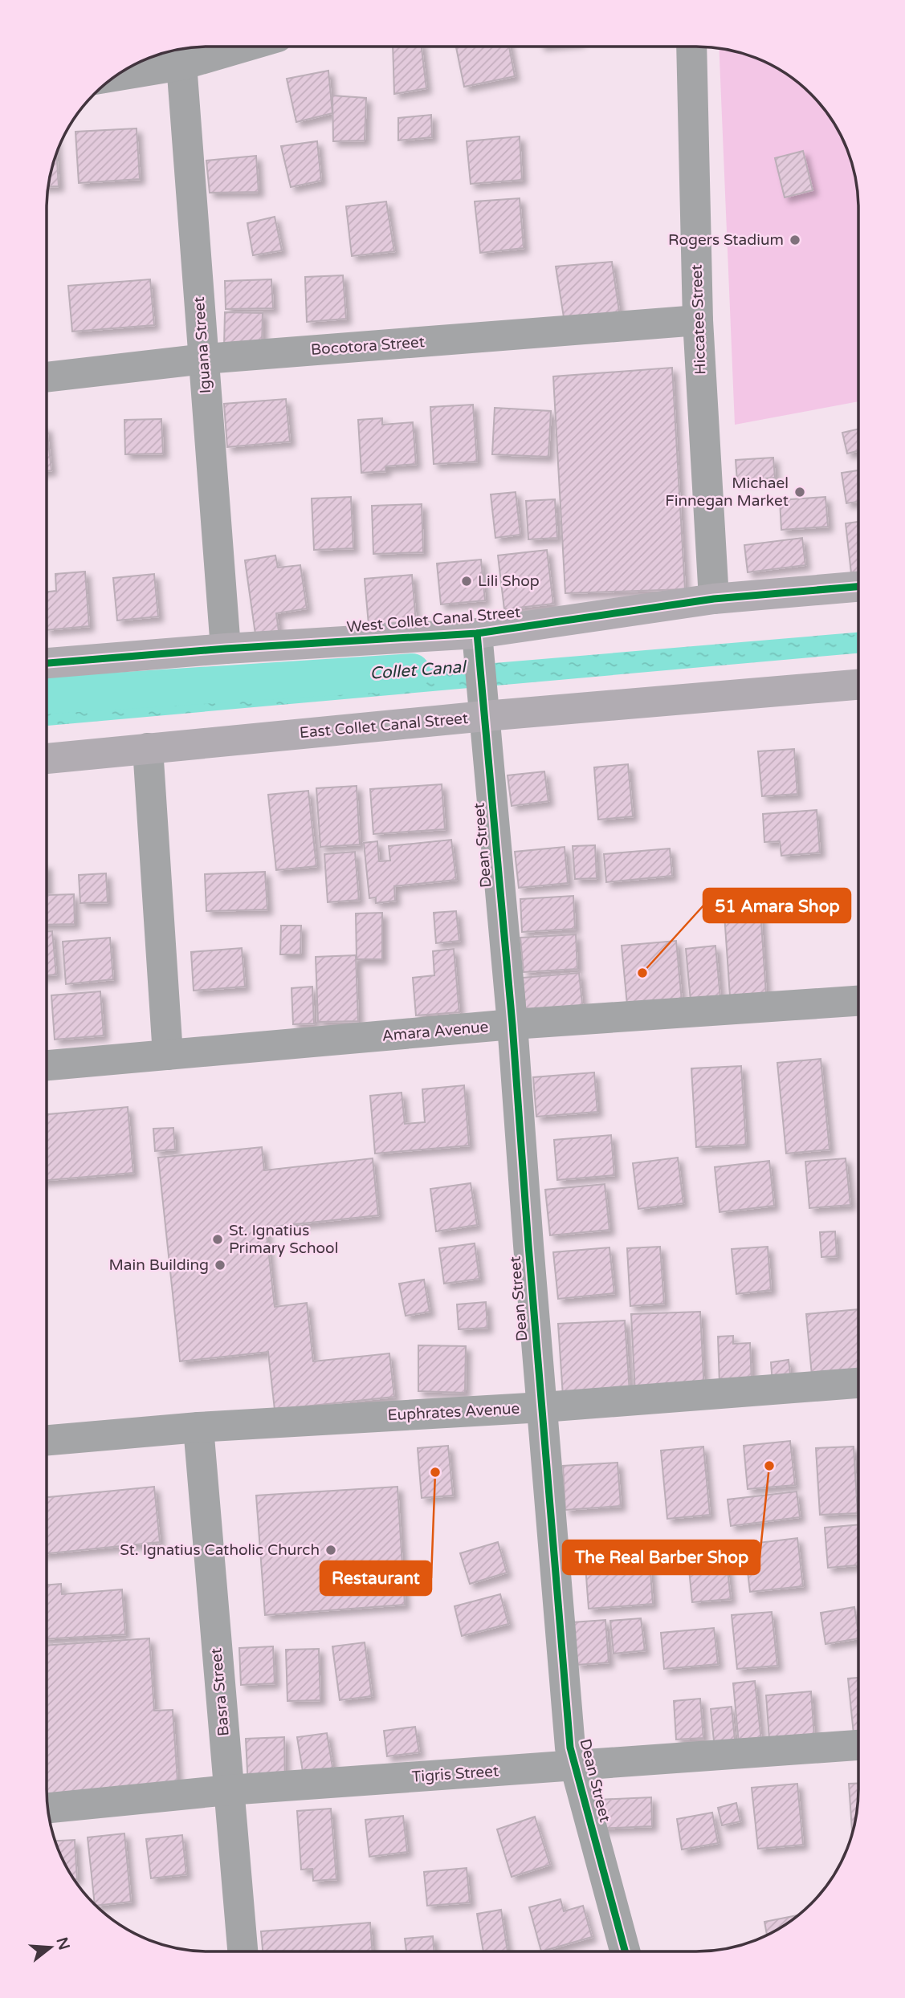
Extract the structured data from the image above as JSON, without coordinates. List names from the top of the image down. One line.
{"streets":{"street":["Hiccatee Street","Iguana Street","Bocotora Street","West Collet Canal Street","East Collet Canal Street","Dean Street","Amara Avenue","Euphrates Avenue","Basra Street","Tigris Street"]},"crossings":[["Hiccatee Street","Bocotora Street"],["Hiccatee Street","West Collet Canal Street"],["Iguana Street","Bocotora Street"],["Iguana Street","West Collet Canal Street"],["West Collet Canal Street","Dean Street"],["East Collet Canal Street","Dean Street"],["Dean Street","Amara Avenue"],["Dean Street","Euphrates Avenue"],["Dean Street","Tigris Street"],["Euphrates Avenue","Basra Street"],["Basra Street","Tigris Street"]],"water":["Collet Canal"],"places":["Rogers Stadium","Michael Finnegan Market","Lili Shop","51 Amara Shop","St. Ignatius Primary School","Main Building","The Real Barber Shop","Restaurant","St. Ignatius Catholic Church"],"north":"right"}
